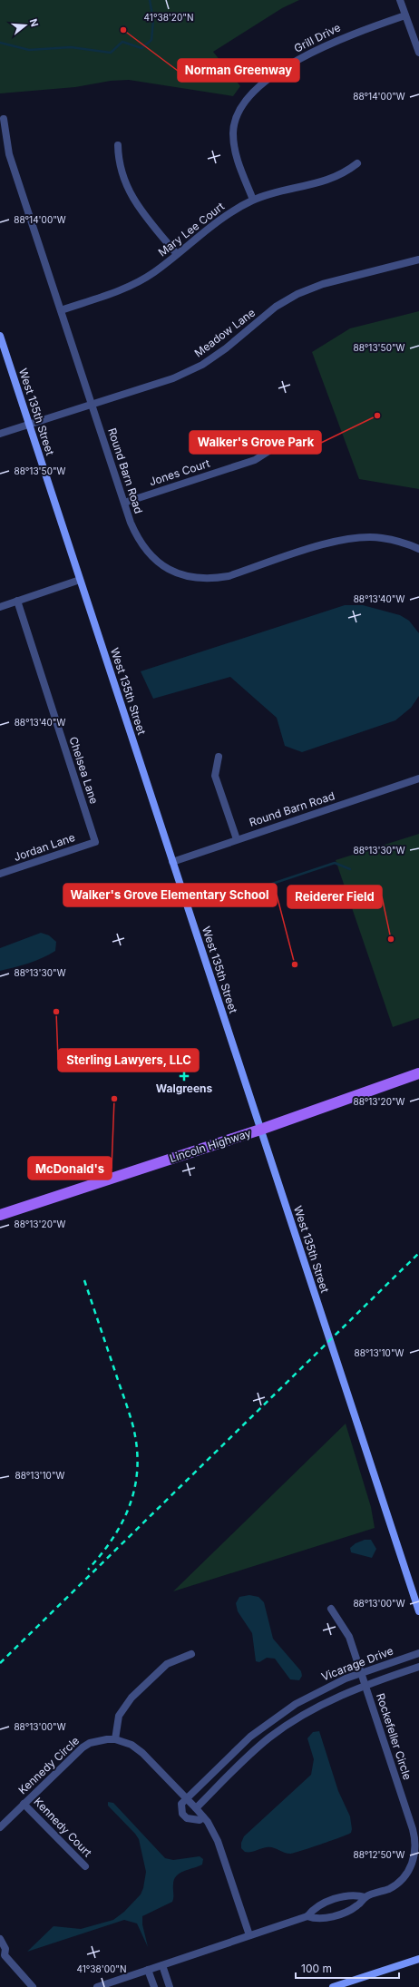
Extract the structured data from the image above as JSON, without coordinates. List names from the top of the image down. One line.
{"streets":{"main road":["Lincoln Highway"],"street":["Grill Drive","Mary Lee Court","Meadow Lane","West 135th Street","Round Barn Road","Jones Court","Chelsea Lane","Jordan Lane","Vicarage Drive","Rockefeller Circle","Kennedy Circle","Kennedy Court"]},"crossings":[["Grill Drive","Mary Lee Court"],["Mary Lee Court","Round Barn Road"],["Meadow Lane","West 135th Street"],["Meadow Lane","Round Barn Road"],["West 135th Street","Round Barn Road"],["West 135th Street","Lincoln Highway"],["Round Barn Road","Jones Court"],["Chelsea Lane","Jordan Lane"],["Vicarage Drive","Rockefeller Circle"],["Vicarage Drive","Kennedy Circle"],["Rockefeller Circle","Kennedy Circle"],["Kennedy Circle","Kennedy Court"]],"places":{"other":["Norman Greenway","Walker's Grove Park","Reiderer Field","Walker's Grove Elementary School","Sterling Lawyers, LLC","McDonald's"],"health":["Walgreens"]},"scale_bar":"100 m","north":"right","coordinates":["41°38'20\"N","88°14'00\"W","88°13'50\"W","88°13'40\"W","88°13'30\"W","88°13'20\"W","88°13'10\"W","88°13'00\"W","88°12'50\"W","41°38'00\"N"]}
